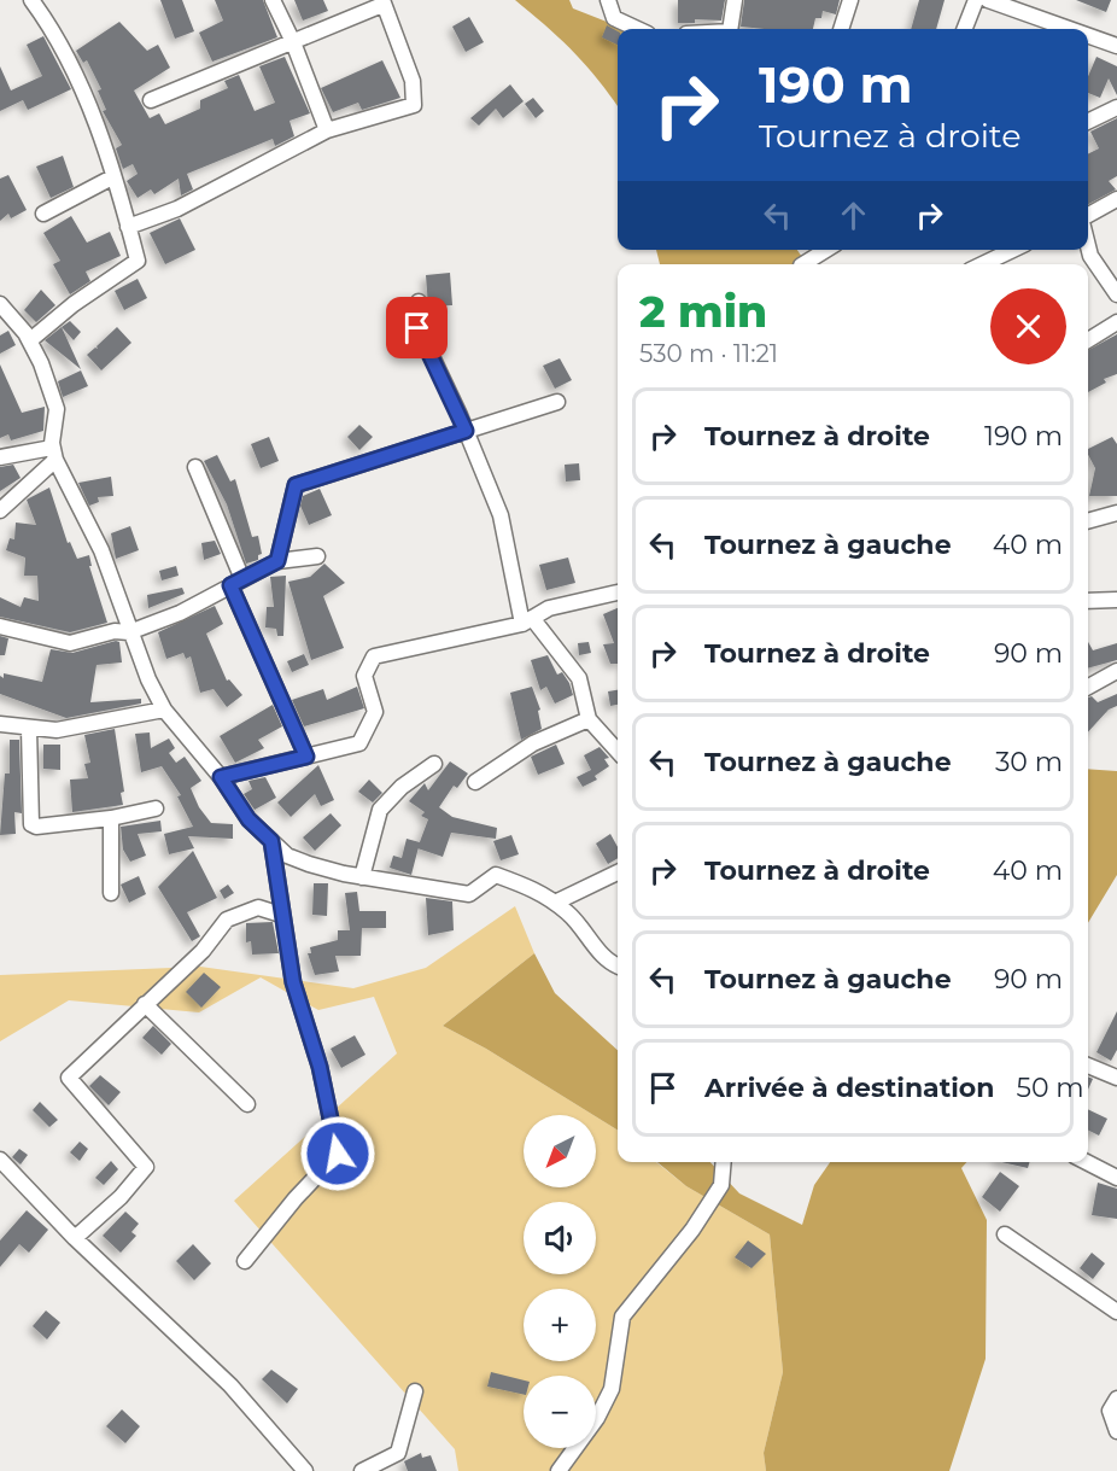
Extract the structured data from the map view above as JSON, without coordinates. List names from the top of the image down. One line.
{"north":"bottom left","page":{"turn":["190 m","Tournez à droite"],"heading":["2 min","530 m · 11:21"],"list":[{"name":"Tournez à droite","value":"190 m"},{"name":"Tournez à gauche","value":"40 m"},{"name":"Tournez à droite","value":"90 m"},{"name":"Tournez à gauche","value":"30 m"},{"name":"Tournez à droite","value":"40 m"},{"name":"Tournez à gauche","value":"90 m"},{"name":"Arrivée à destination","value":"50 m"}],"map_buttons":["+","−"]}}
